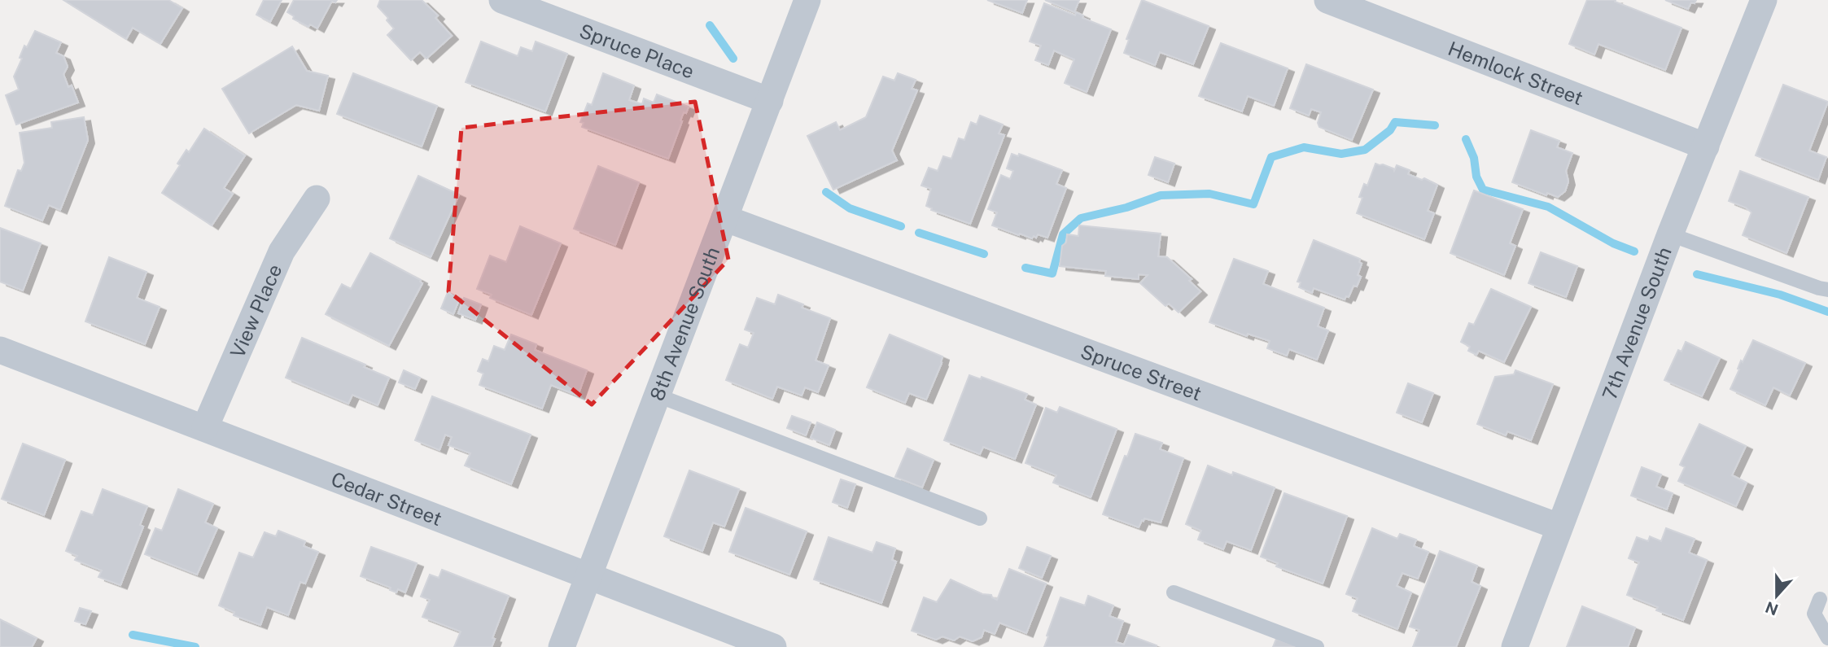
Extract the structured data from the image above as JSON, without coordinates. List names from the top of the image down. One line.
{"streets":{"street":["Spruce Place","Hemlock Street","View Place","7th Avenue South","8th Avenue South","Spruce Street","Cedar Street"]},"crossings":[["Spruce Place","8th Avenue South"],["Hemlock Street","7th Avenue South"],["View Place","Cedar Street"],["7th Avenue South","Spruce Street"],["8th Avenue South","Spruce Street"],["8th Avenue South","Cedar Street"]],"north":"bottom"}
